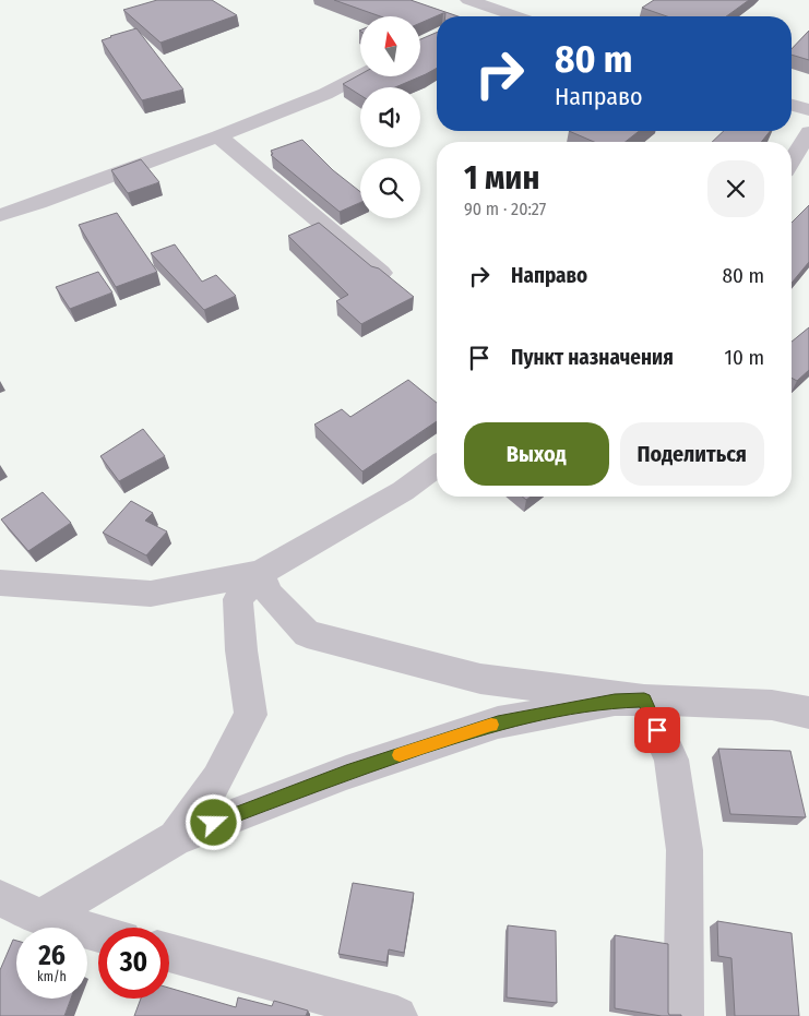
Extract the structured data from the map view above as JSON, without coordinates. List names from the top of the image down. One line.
{"north":"top","page":{"turn":["80 m","Направо"],"heading":["1 мин","90 m · 20:27"],"list":[{"name":"Направо","value":"80 m"},{"name":"Пункт назначения","value":"10 m"}],"buttons":["Выход","Поделиться"],"speed":"26 km/h","limit":"30"}}
